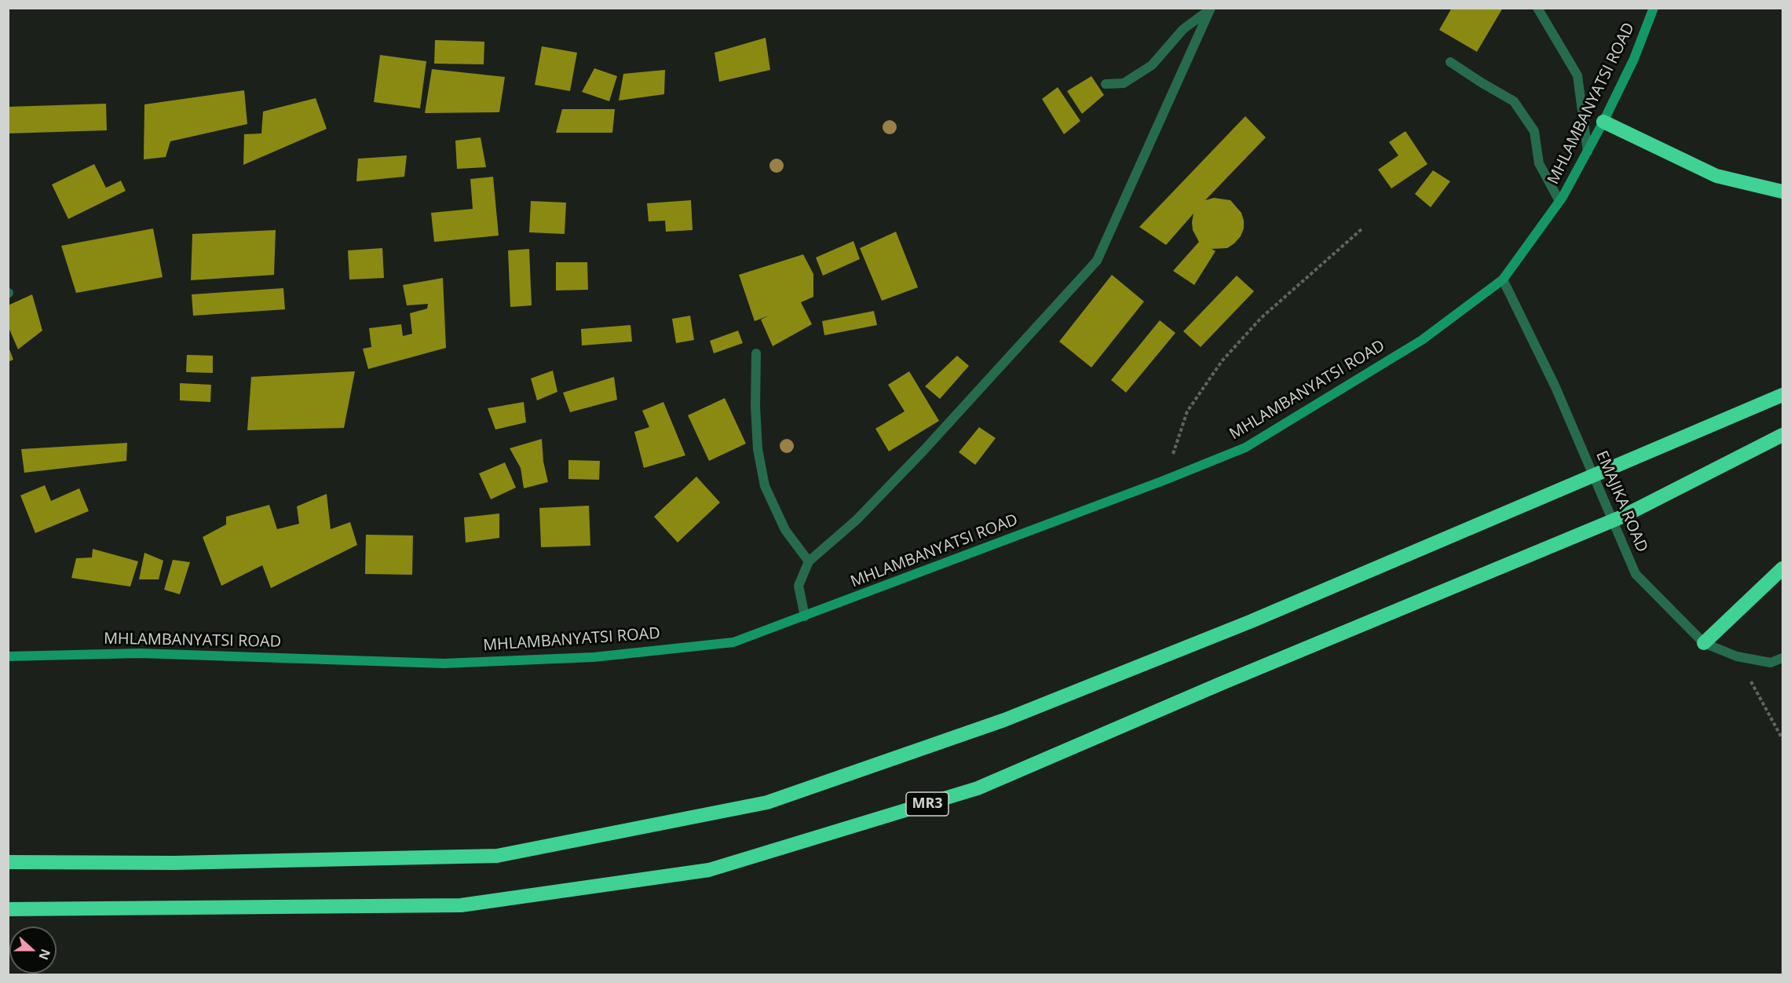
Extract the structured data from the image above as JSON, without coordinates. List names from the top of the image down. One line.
{"streets":{"highway":["MR3"],"main road":["MHLAMBANYATSI ROAD"],"street":["EMAJIKA ROAD"]},"crossings":[["MHLAMBANYATSI ROAD","EMAJIKA ROAD"]],"north":"right"}
